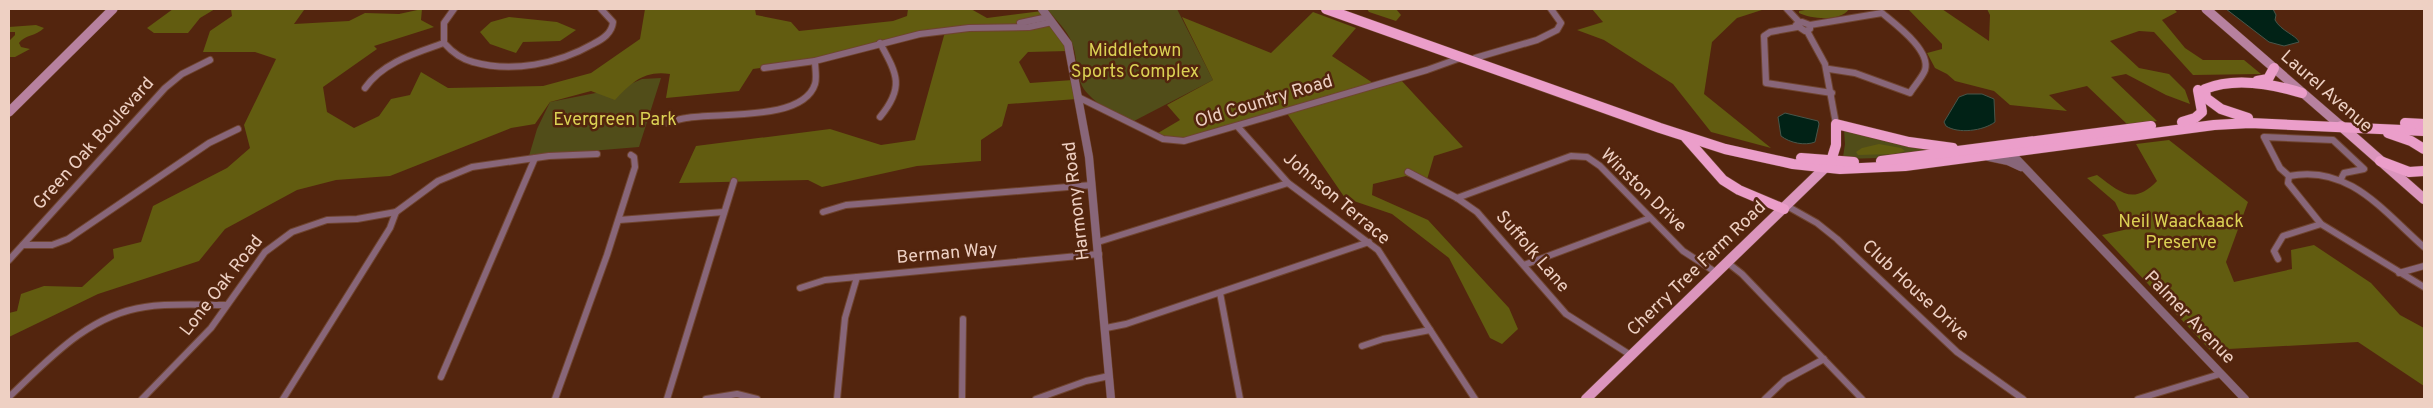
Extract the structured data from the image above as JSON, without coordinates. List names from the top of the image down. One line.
{"streets":{"main road":["Laurel Avenue","Cherry Tree Farm Road"],"street":["Old Country Road","Green Oak Boulevard","Winston Drive","Johnson Terrace","Harmony Road","Suffolk Lane","Berman Way","Lone Oak Road","Club House Drive","Palmer Avenue"]},"crossings":[["Old Country Road","Johnson Terrace"],["Old Country Road","Harmony Road"],["Winston Drive","Suffolk Lane"],["Winston Drive","Cherry Tree Farm Road"],["Harmony Road","Berman Way"],["Suffolk Lane","Cherry Tree Farm Road"],["Cherry Tree Farm Road","Club House Drive"]],"parks":["Middletown Sports Complex","Evergreen Park","Neil Waackaack Preserve"]}
